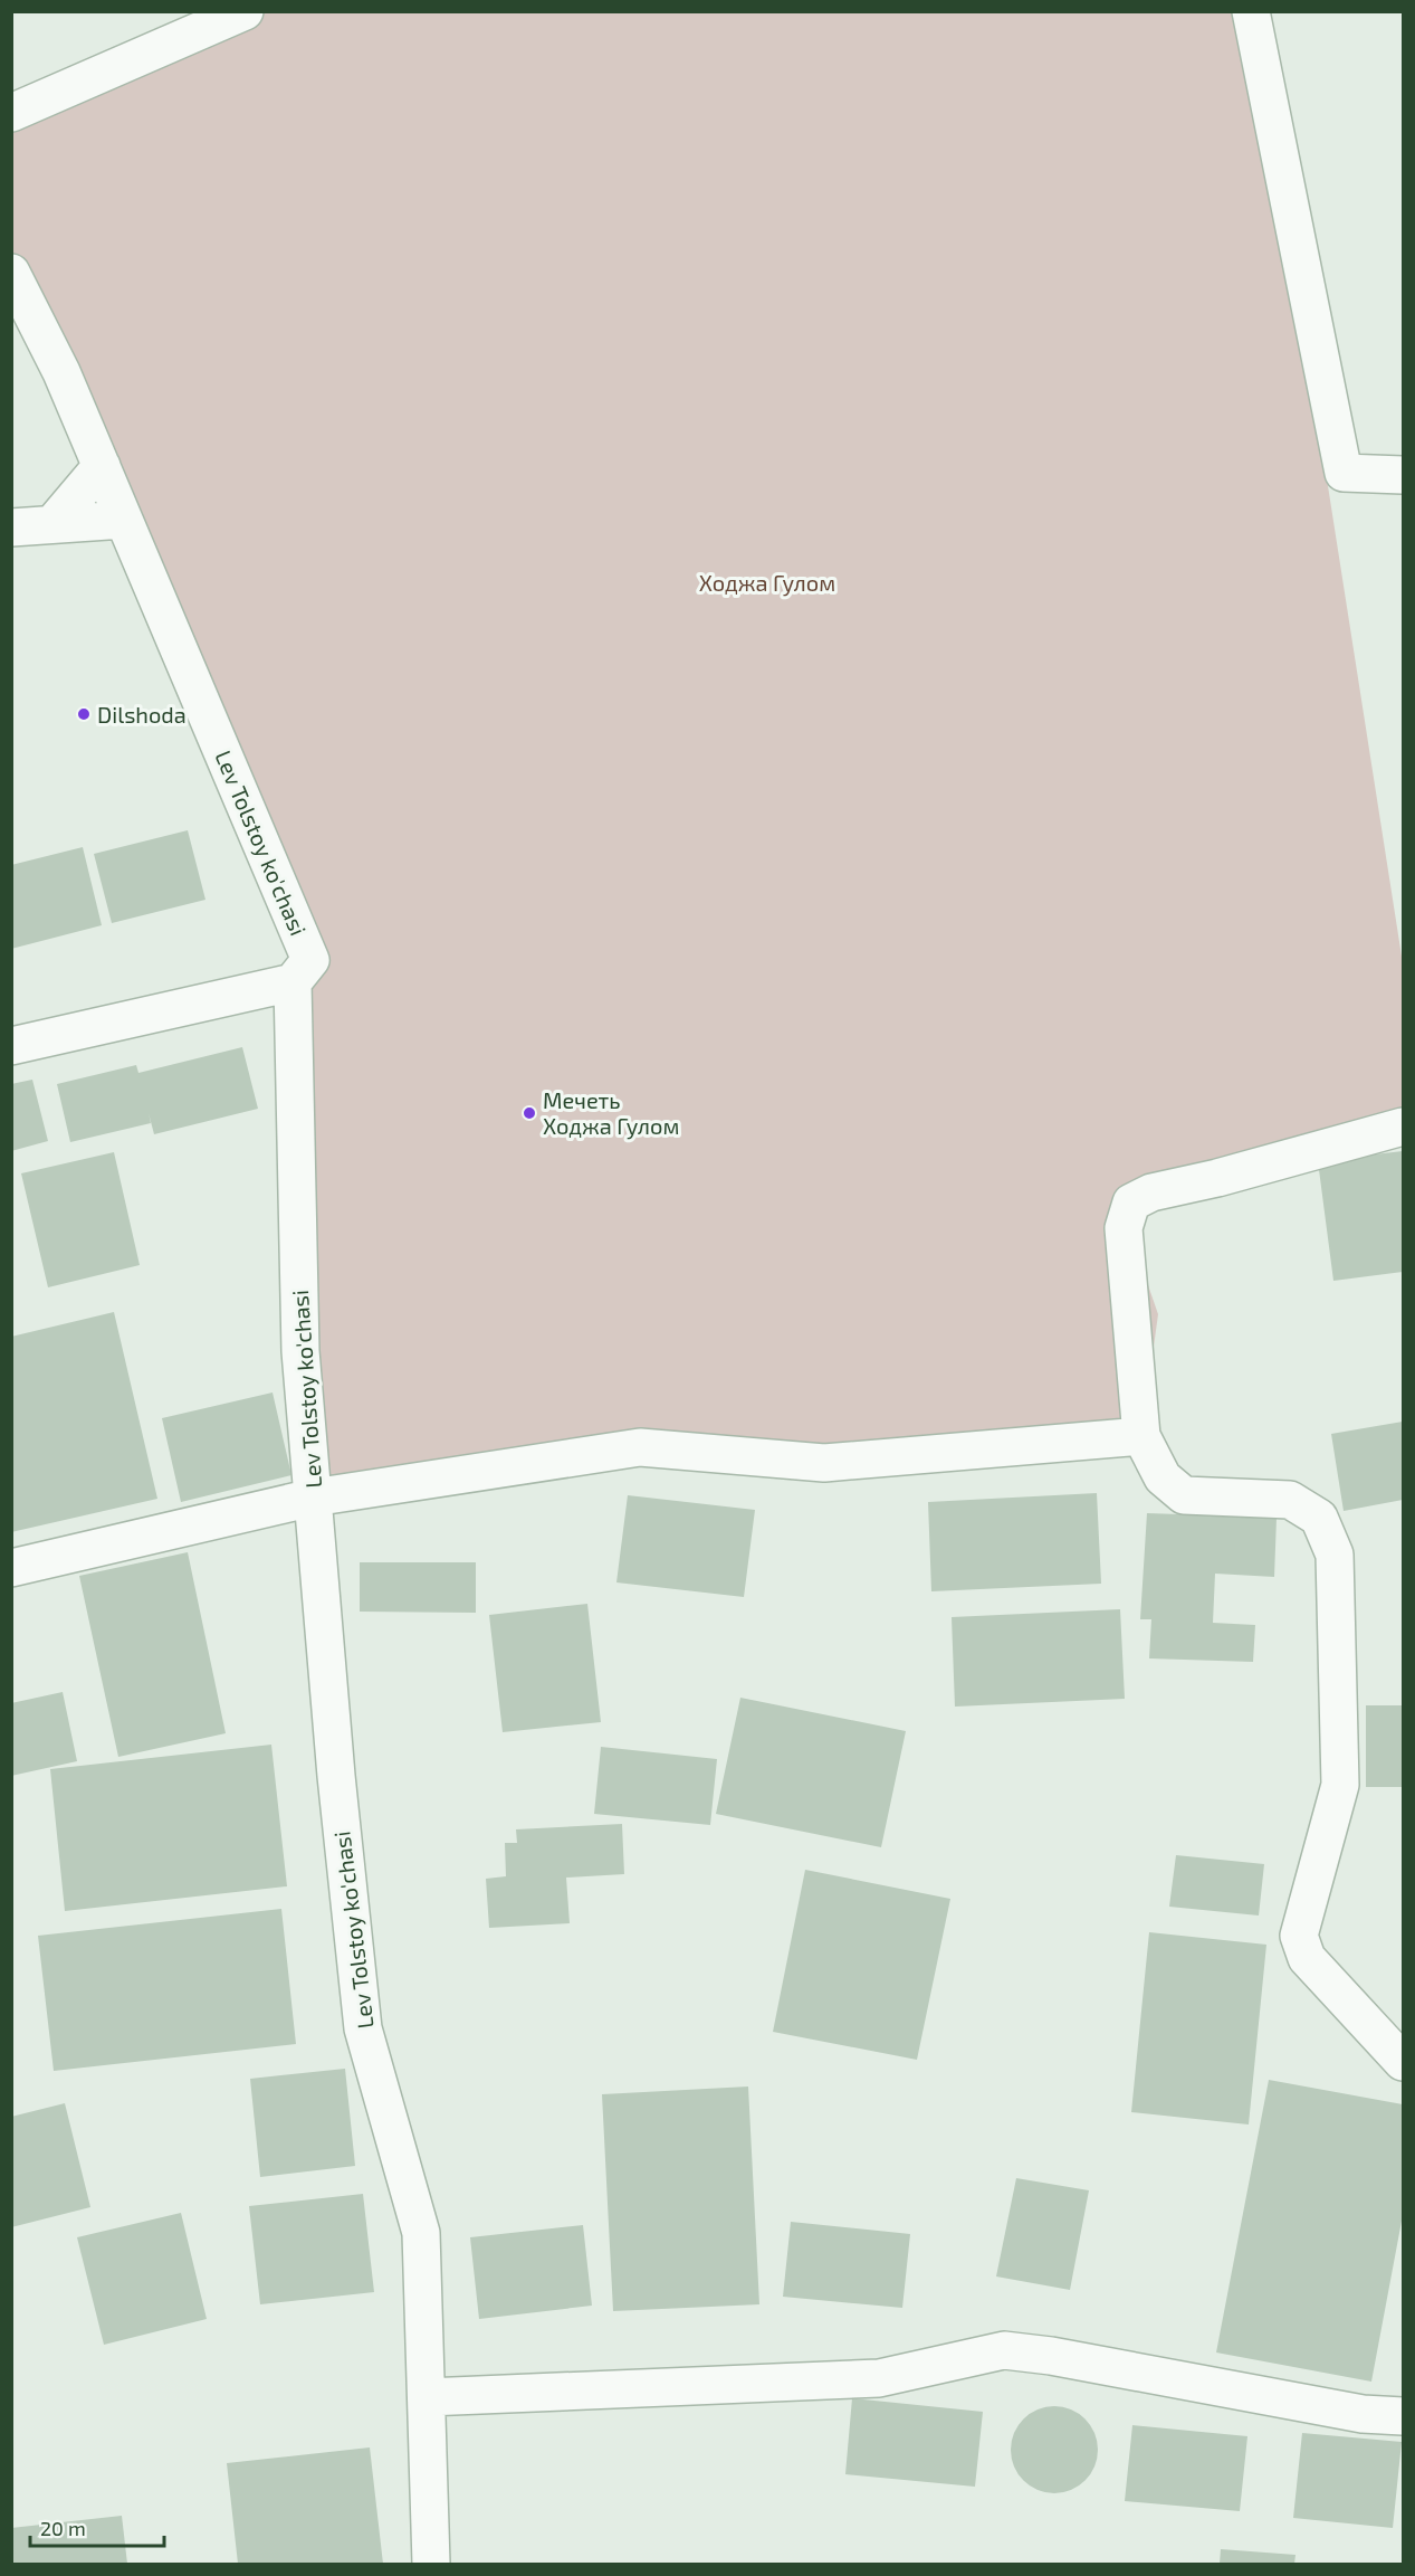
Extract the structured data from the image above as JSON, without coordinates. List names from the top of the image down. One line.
{"streets":{"street":["Lev Tolstoy ko'chasi"]},"parks":["Ходжа Гулом"],"places":["Dilshoda","Мечеть Ходжа Гулом"],"scale_bar":"20 m"}
